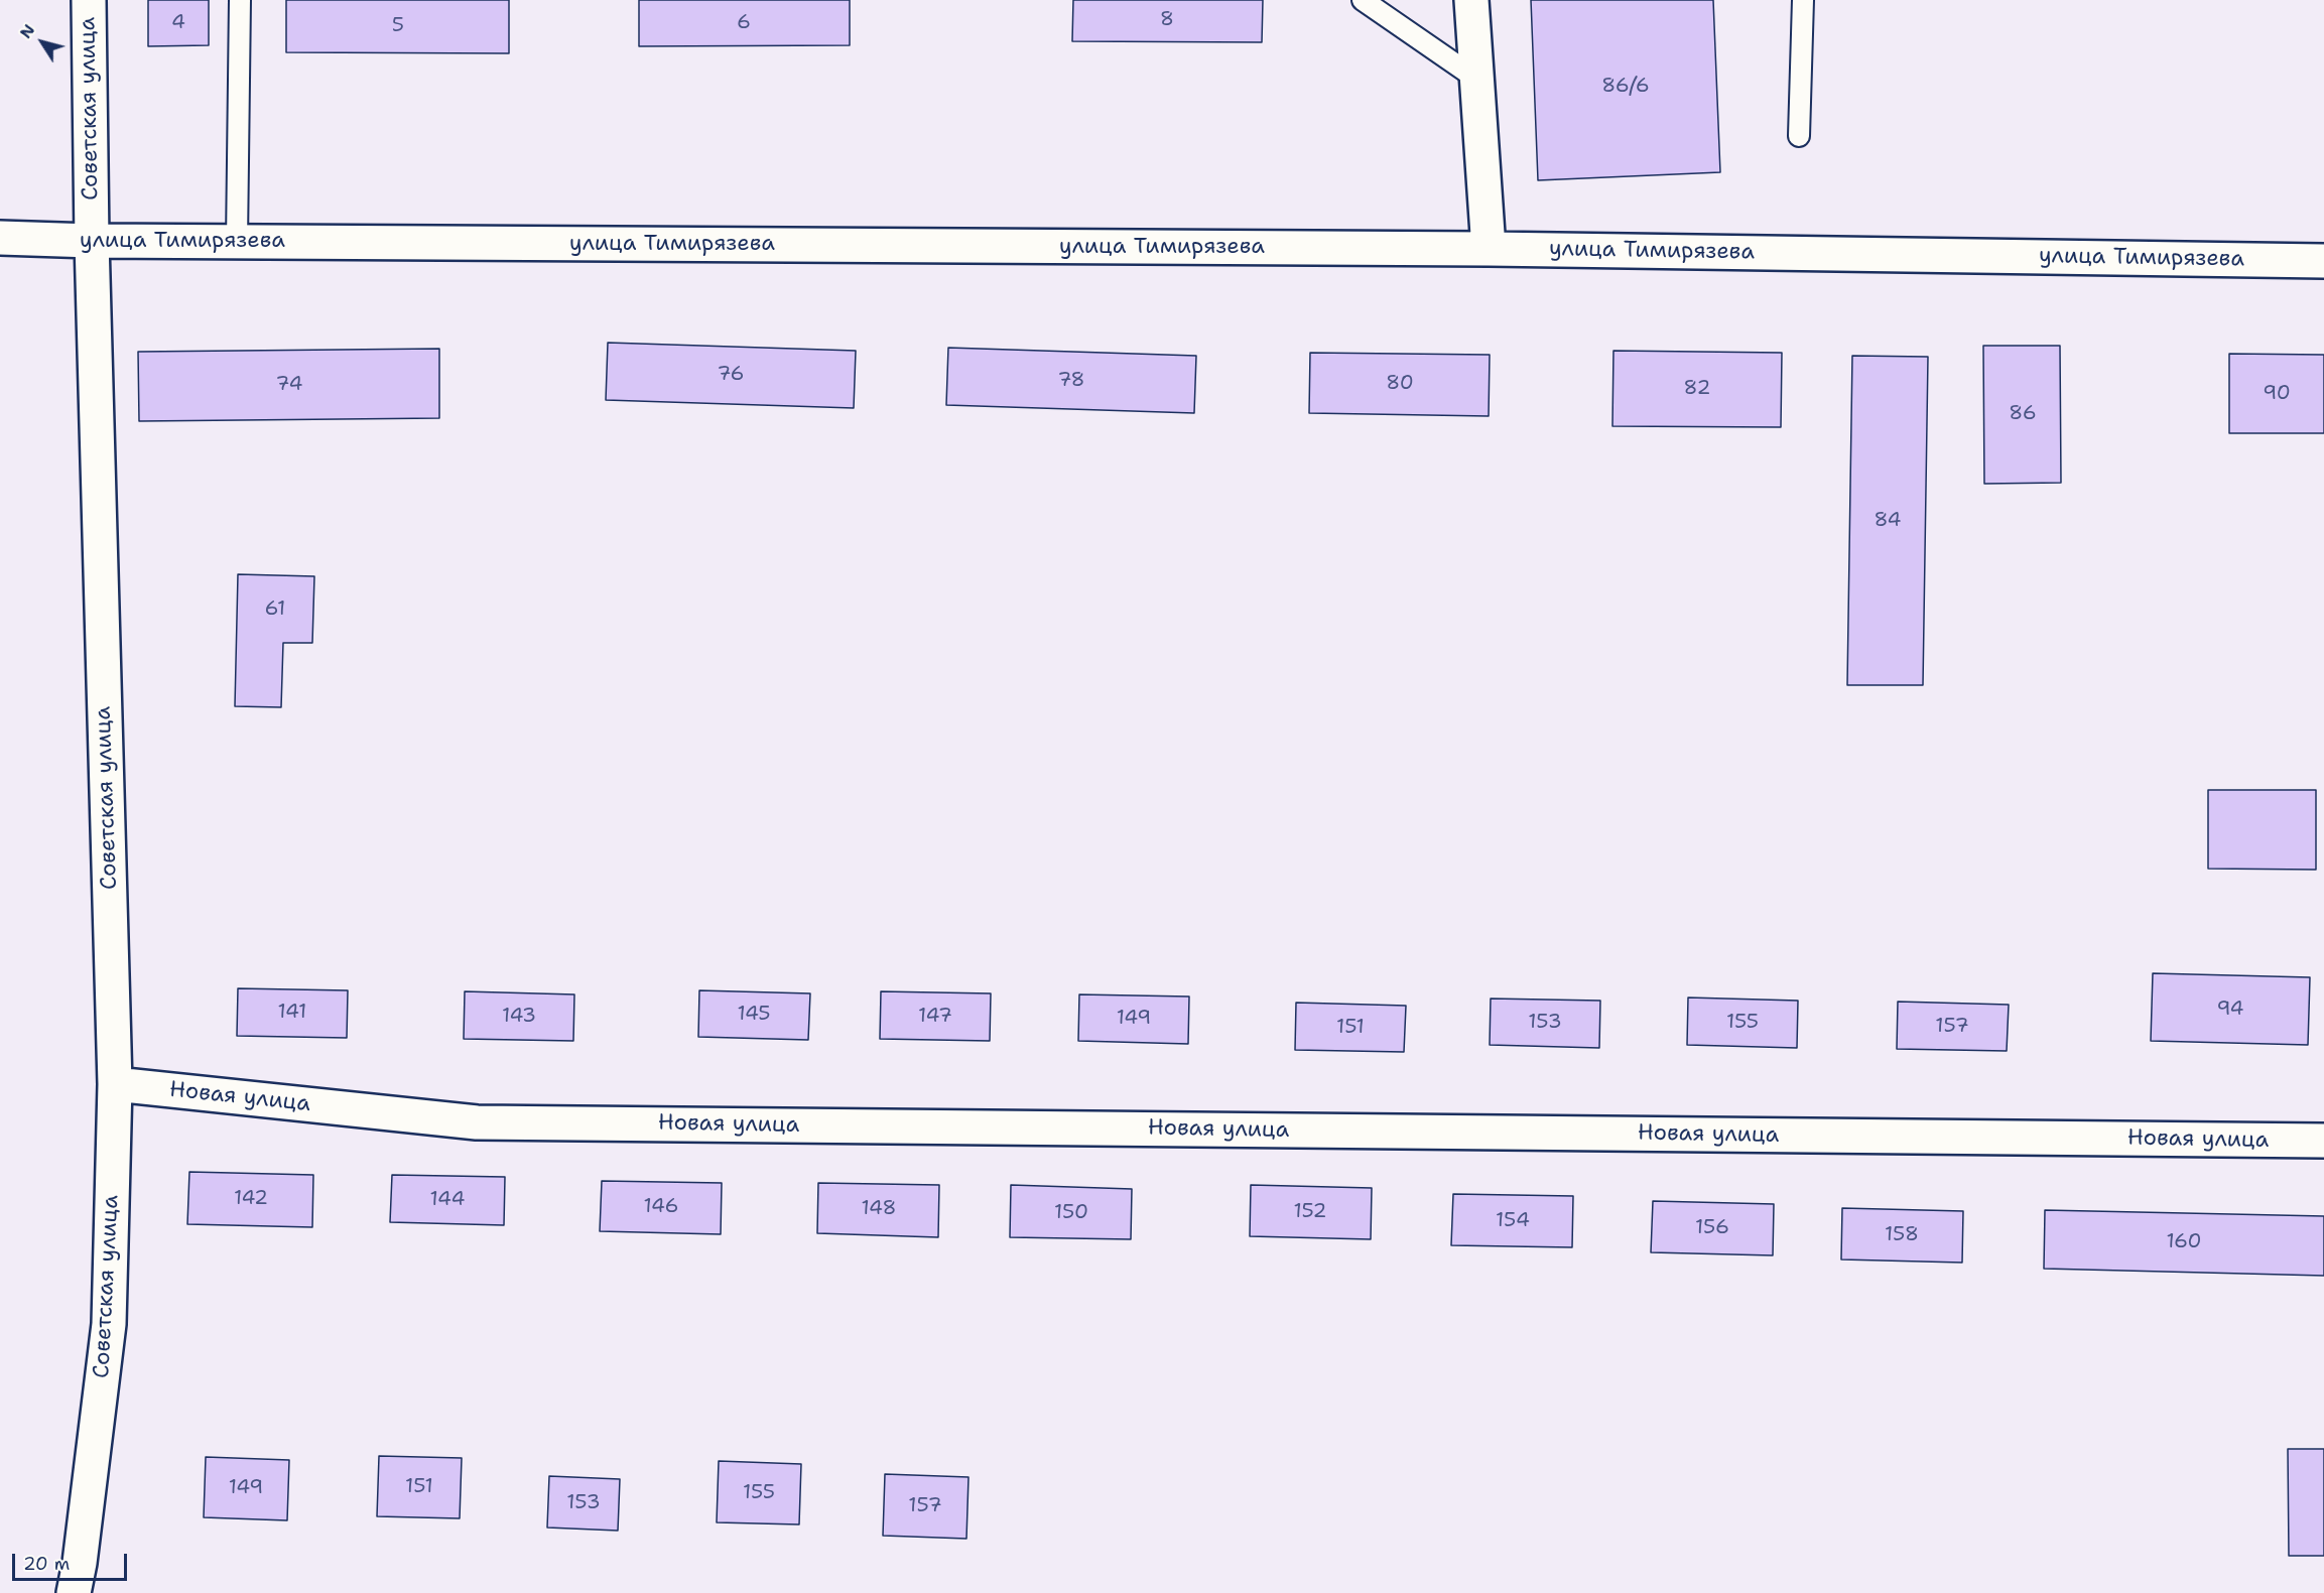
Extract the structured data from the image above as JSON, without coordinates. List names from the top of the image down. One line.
{"streets":{"street":["Советская улица","улица Тимирязева","Новая улица"]},"crossings":[["Советская улица","улица Тимирязева"],["Советская улица","Новая улица"]],"house_numbers":["8","4","6","5","86/6","76","78","80","74","82","90","86","84","61","94","141","145","143","147","149","153","155","157","151","142","144","146","148","152","150","154","156","158","160","151","149","155","153","157"],"scale_bar":"20 m","north":"top left"}
